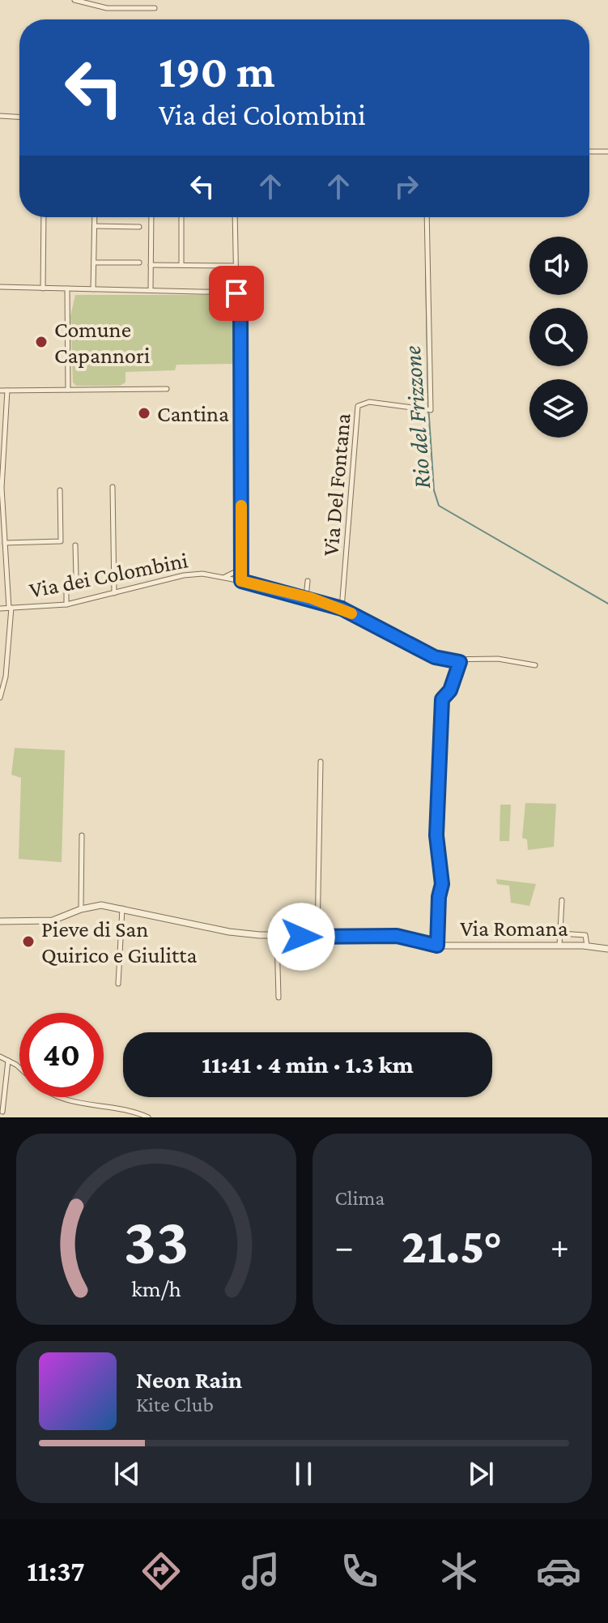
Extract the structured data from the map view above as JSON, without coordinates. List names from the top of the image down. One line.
{"streets":{"street":["Via Del Fontana","Via dei Colombini","Via Romana"]},"crossings":[["Via Del Fontana","Via dei Colombini"]],"water":["Rio del Frizzone"],"places":["Comune Capannori","Cantina","Pieve di San Quirico e Giulitta"],"page":{"turn":["190 m","Via dei Colombini"],"limit":"40","trip":"11:41 · 4 min · 1.3 km","tile":"Clima","heat":["−","21.5°","+"],"song":["Neon Rain","Kite Club"],"tabs":"11:37","gauge":["33","km/h"]}}
